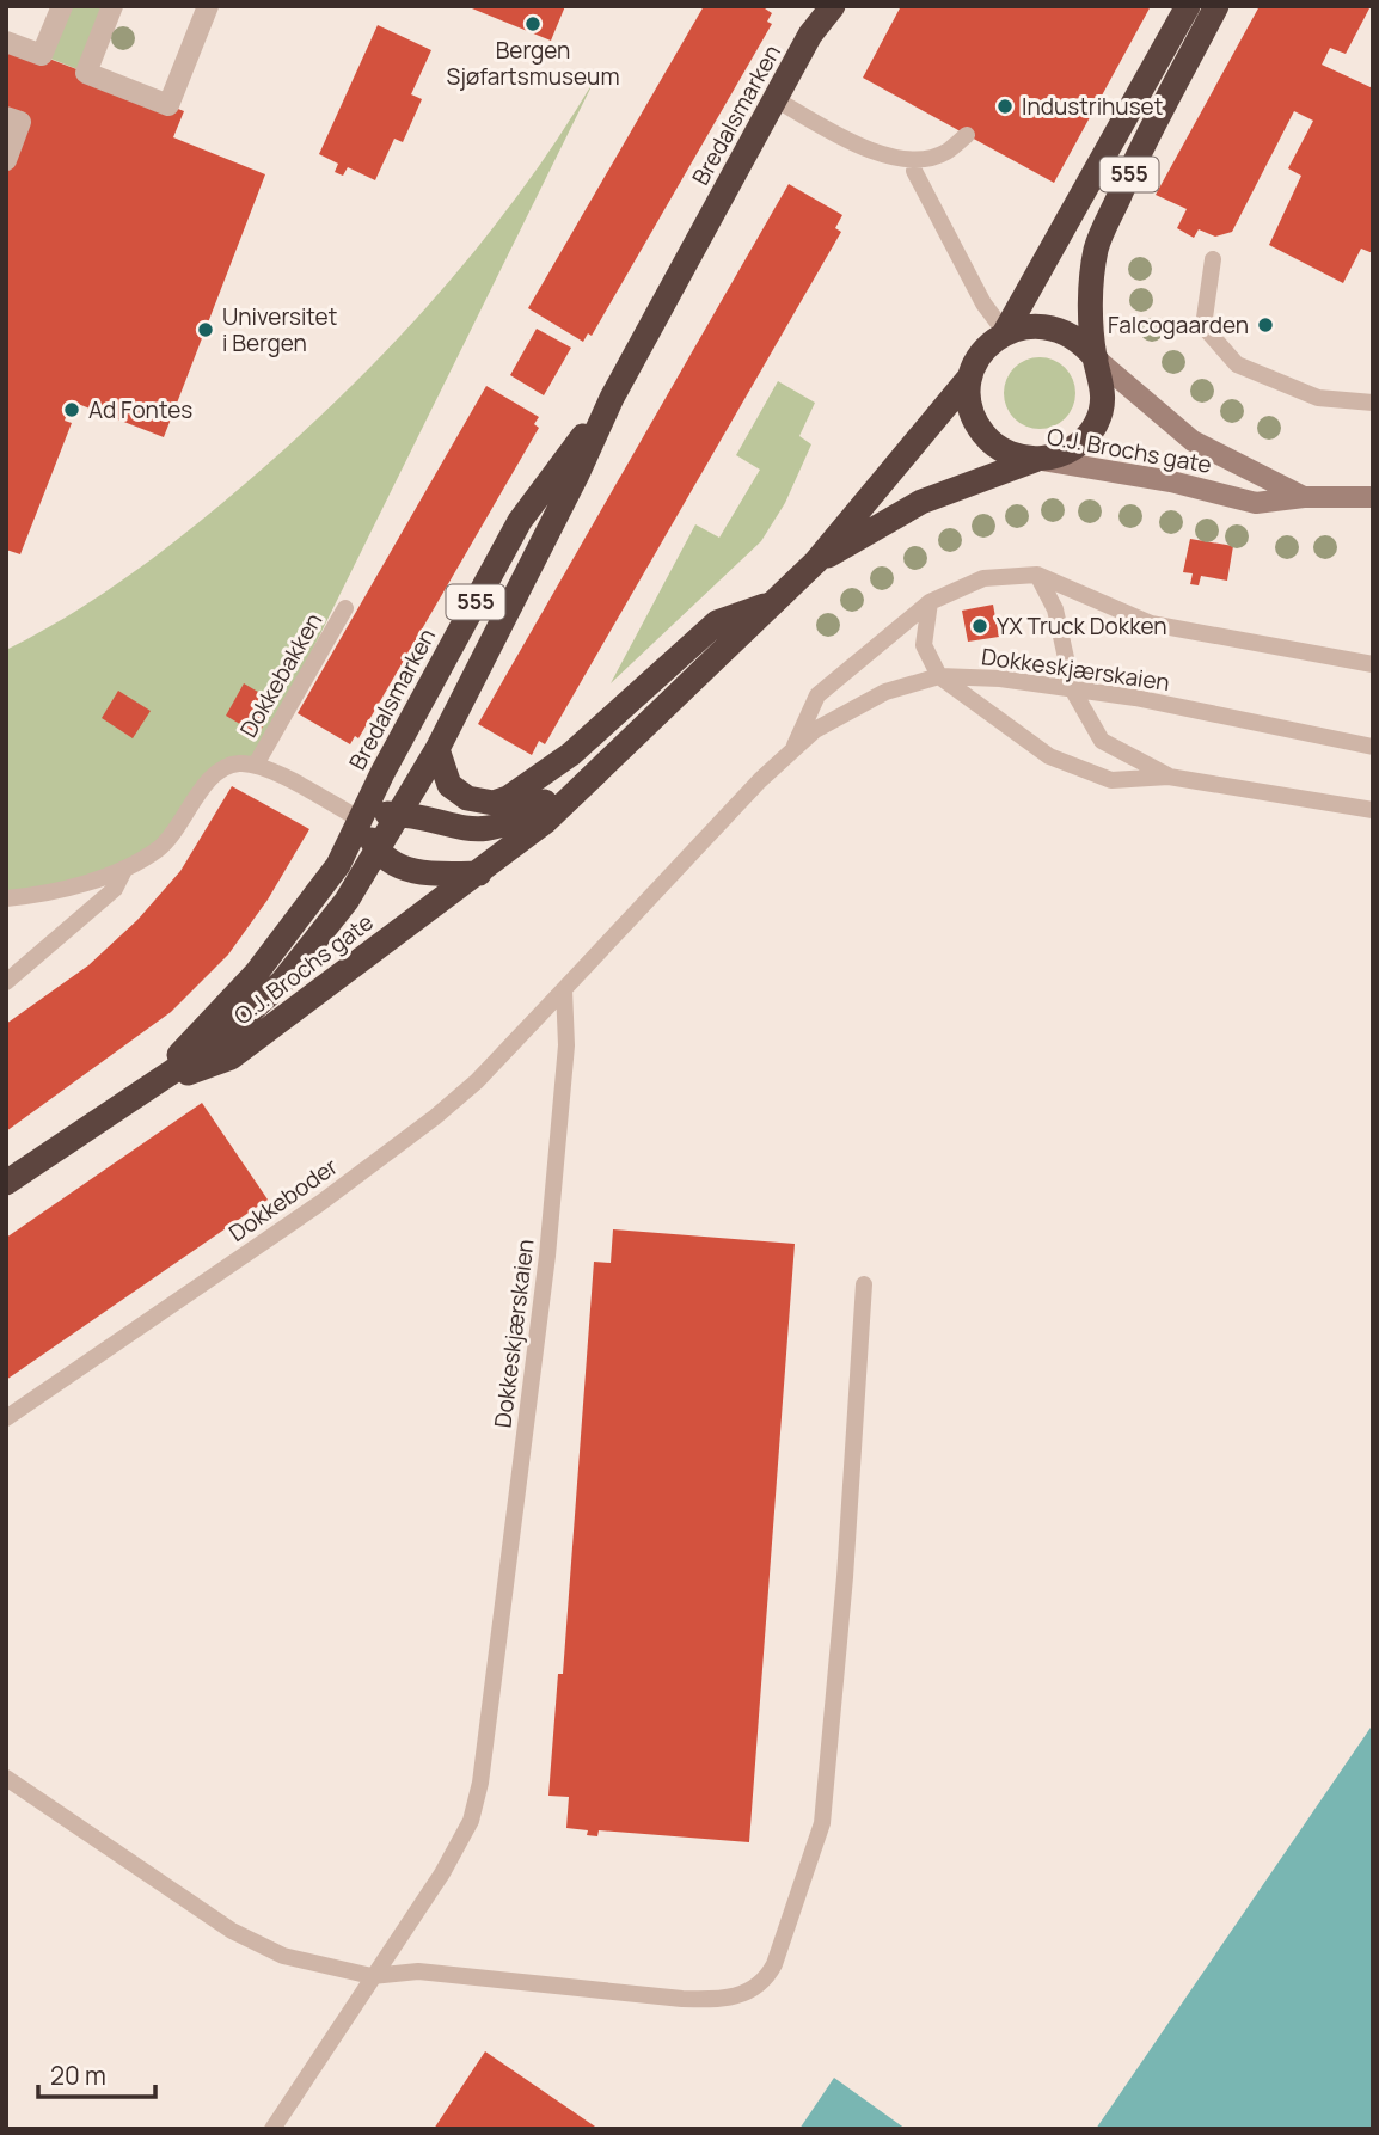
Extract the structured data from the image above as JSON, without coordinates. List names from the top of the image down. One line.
{"streets":{"highway":["Bredalsmarken","555","O.J. Brochs gate"],"lane":["Dokkeskjærskaien","Dokkebakken","Dokkeboder"]},"crossings":[["Bredalsmarken","555"],["Bredalsmarken","O.J. Brochs gate"],["Bredalsmarken","Dokkebakken"],["555","O.J. Brochs gate"],["555","Dokkebakken"],["O.J. Brochs gate","Dokkebakken"],["Dokkeskjærskaien","Dokkeboder"]],"places":["Bergen Sjøfartsmuseum","Industrihuset","Falcogaarden","Universitet i Bergen","Ad Fontes","YX Truck Dokken"],"scale_bar":"20 m"}
